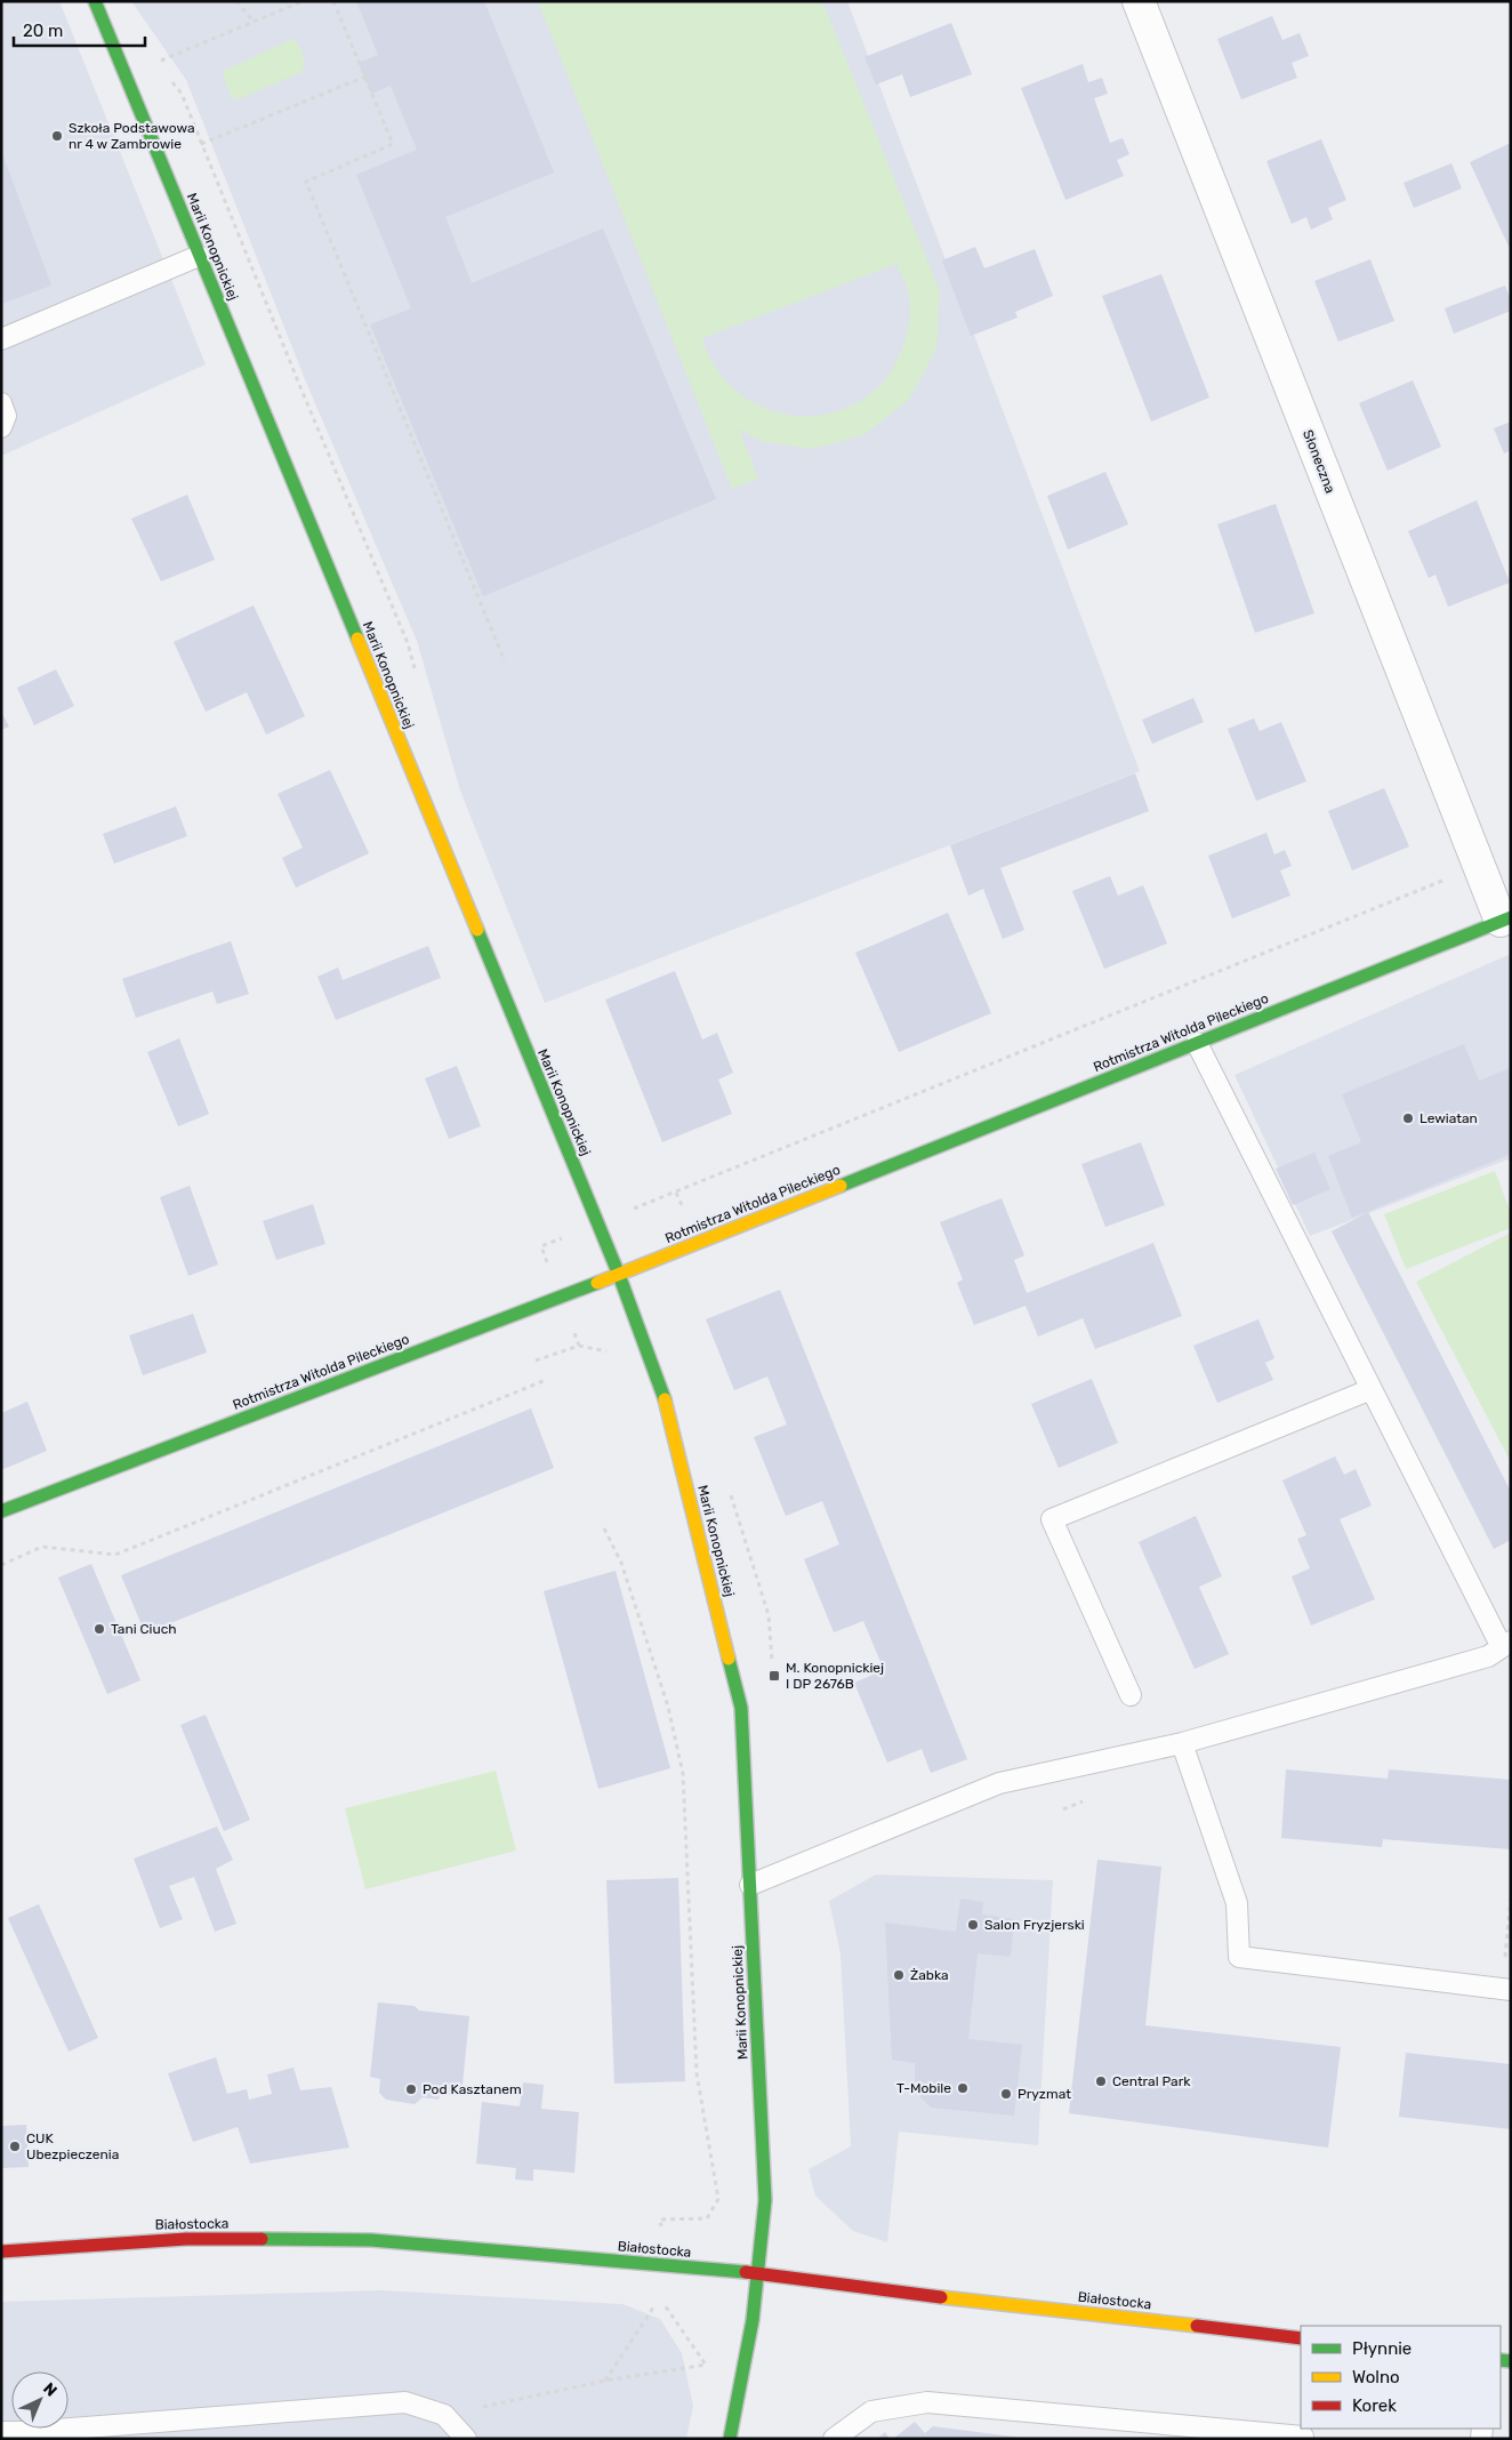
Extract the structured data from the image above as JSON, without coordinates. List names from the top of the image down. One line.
{"streets":{"street":["Marii Konopnickiej","Słoneczna","Rotmistrza Witolda Pileckiego","Białostocka"]},"crossings":[["Marii Konopnickiej","Rotmistrza Witolda Pileckiego"],["Marii Konopnickiej","Białostocka"],["Słoneczna","Rotmistrza Witolda Pileckiego"]],"places":{"other":["Szkoła Podstawowa nr 4 w Zambrowie","Lewiatan","Tani Ciuch","Salon Fryzjerski","Żabka","Central Park","T-Mobile","Pod Kasztanem","Pryzmat","CUK Ubezpieczenia"],"transit":["M. Konopnickiej I DP 2676B"]},"legend":["Płynnie","Wolno","Korek"],"scale_bar":"20 m","north":"top right"}
